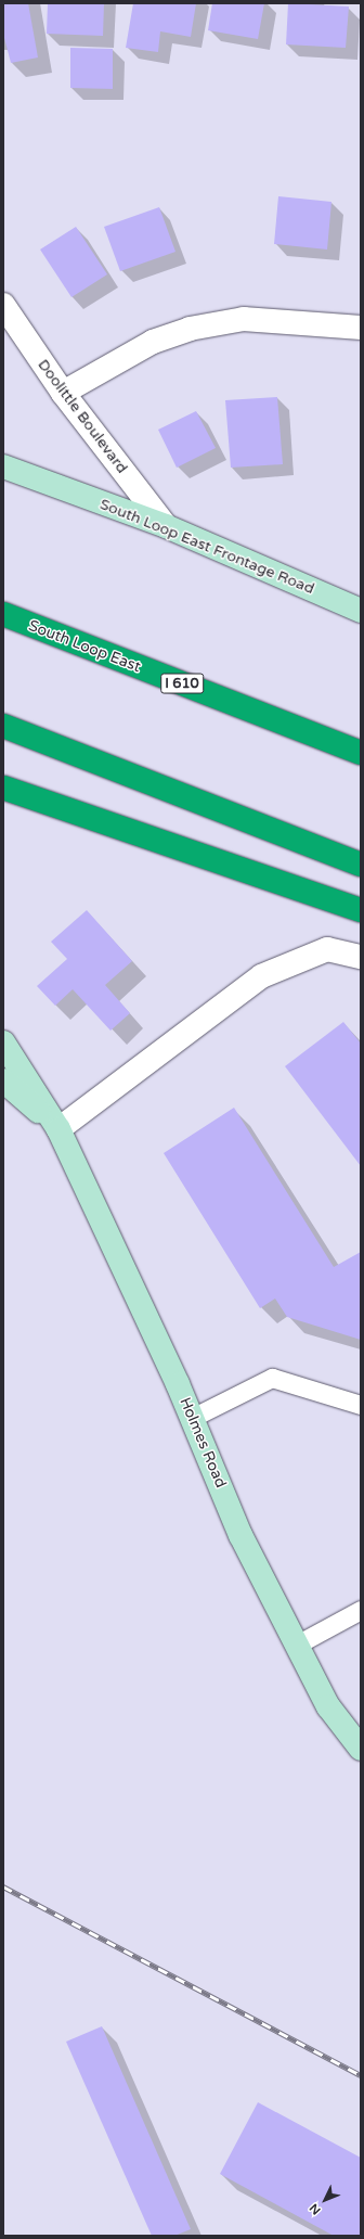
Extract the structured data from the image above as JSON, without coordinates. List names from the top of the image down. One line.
{"streets":{"highway":["South Loop East","I 610"],"main road":["South Loop East Frontage Road","Holmes Road"],"street":["Doolittle Boulevard"]},"crossings":[["Doolittle Boulevard","South Loop East Frontage Road"]],"north":"bottom left"}
